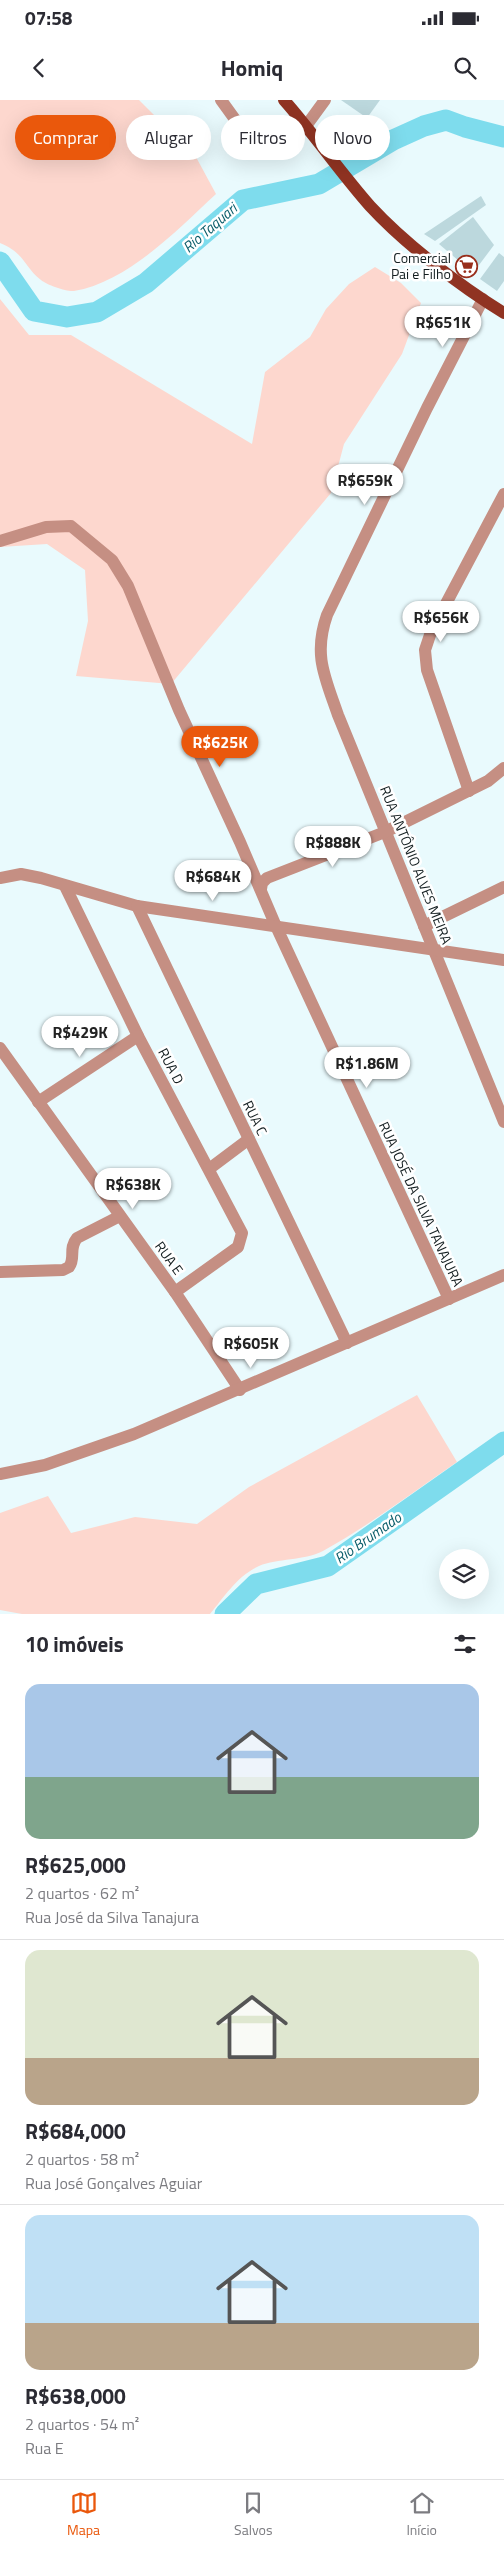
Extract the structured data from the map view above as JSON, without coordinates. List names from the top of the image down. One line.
{"streets":{"street":["RUA ANTÔNIO ALVES MEIRA","RUA D","RUA C","RUA JOSÉ DA SILVA TANAJURA","RUA E"]},"crossings":[["RUA D","RUA E"]],"water":["Rio Taquari","Rio Brumado"],"places":{"supermarket":["Comercial Pai e Filho"]},"page":{"status":"07:58","header":"Homiq","chip":["Comprar","Alugar","Filtros","Novo"],"price":["R$651K","R$659K","R$656K","R$625K","R$888K","R$684K","R$429K","R$1.86M","R$638K","R$605K"],"heading":"10 imóveis","list":[{"name":"R$625,000","note":"2 quartos · 62 m² · Rua José da Silva Tanajura"},{"name":"R$684,000","note":"2 quartos · 58 m² · Rua José Gonçalves Aguiar"},{"name":"R$638,000","note":"2 quartos · 54 m² · Rua E"}],"tabs":["Mapa","Salvos","Início"]}}
